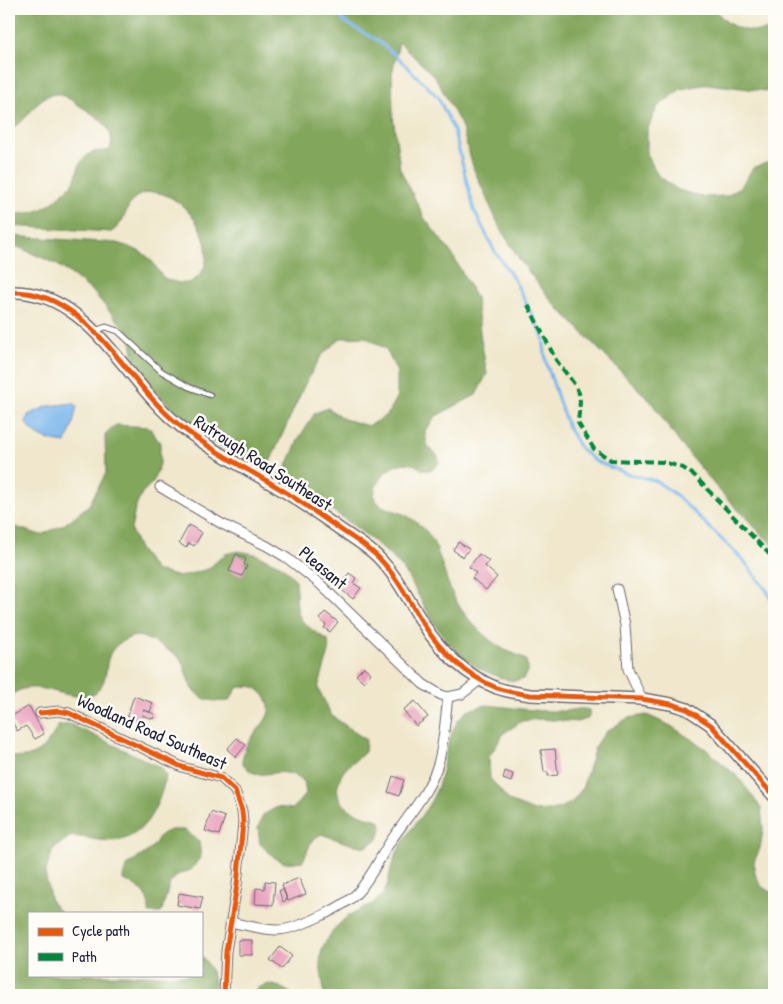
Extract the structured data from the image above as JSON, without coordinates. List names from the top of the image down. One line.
{"streets":{"street":["Rutrough Road Southeast","Pleasant","Woodland Road Southeast"]},"legend":["Cycle path","Path"]}
